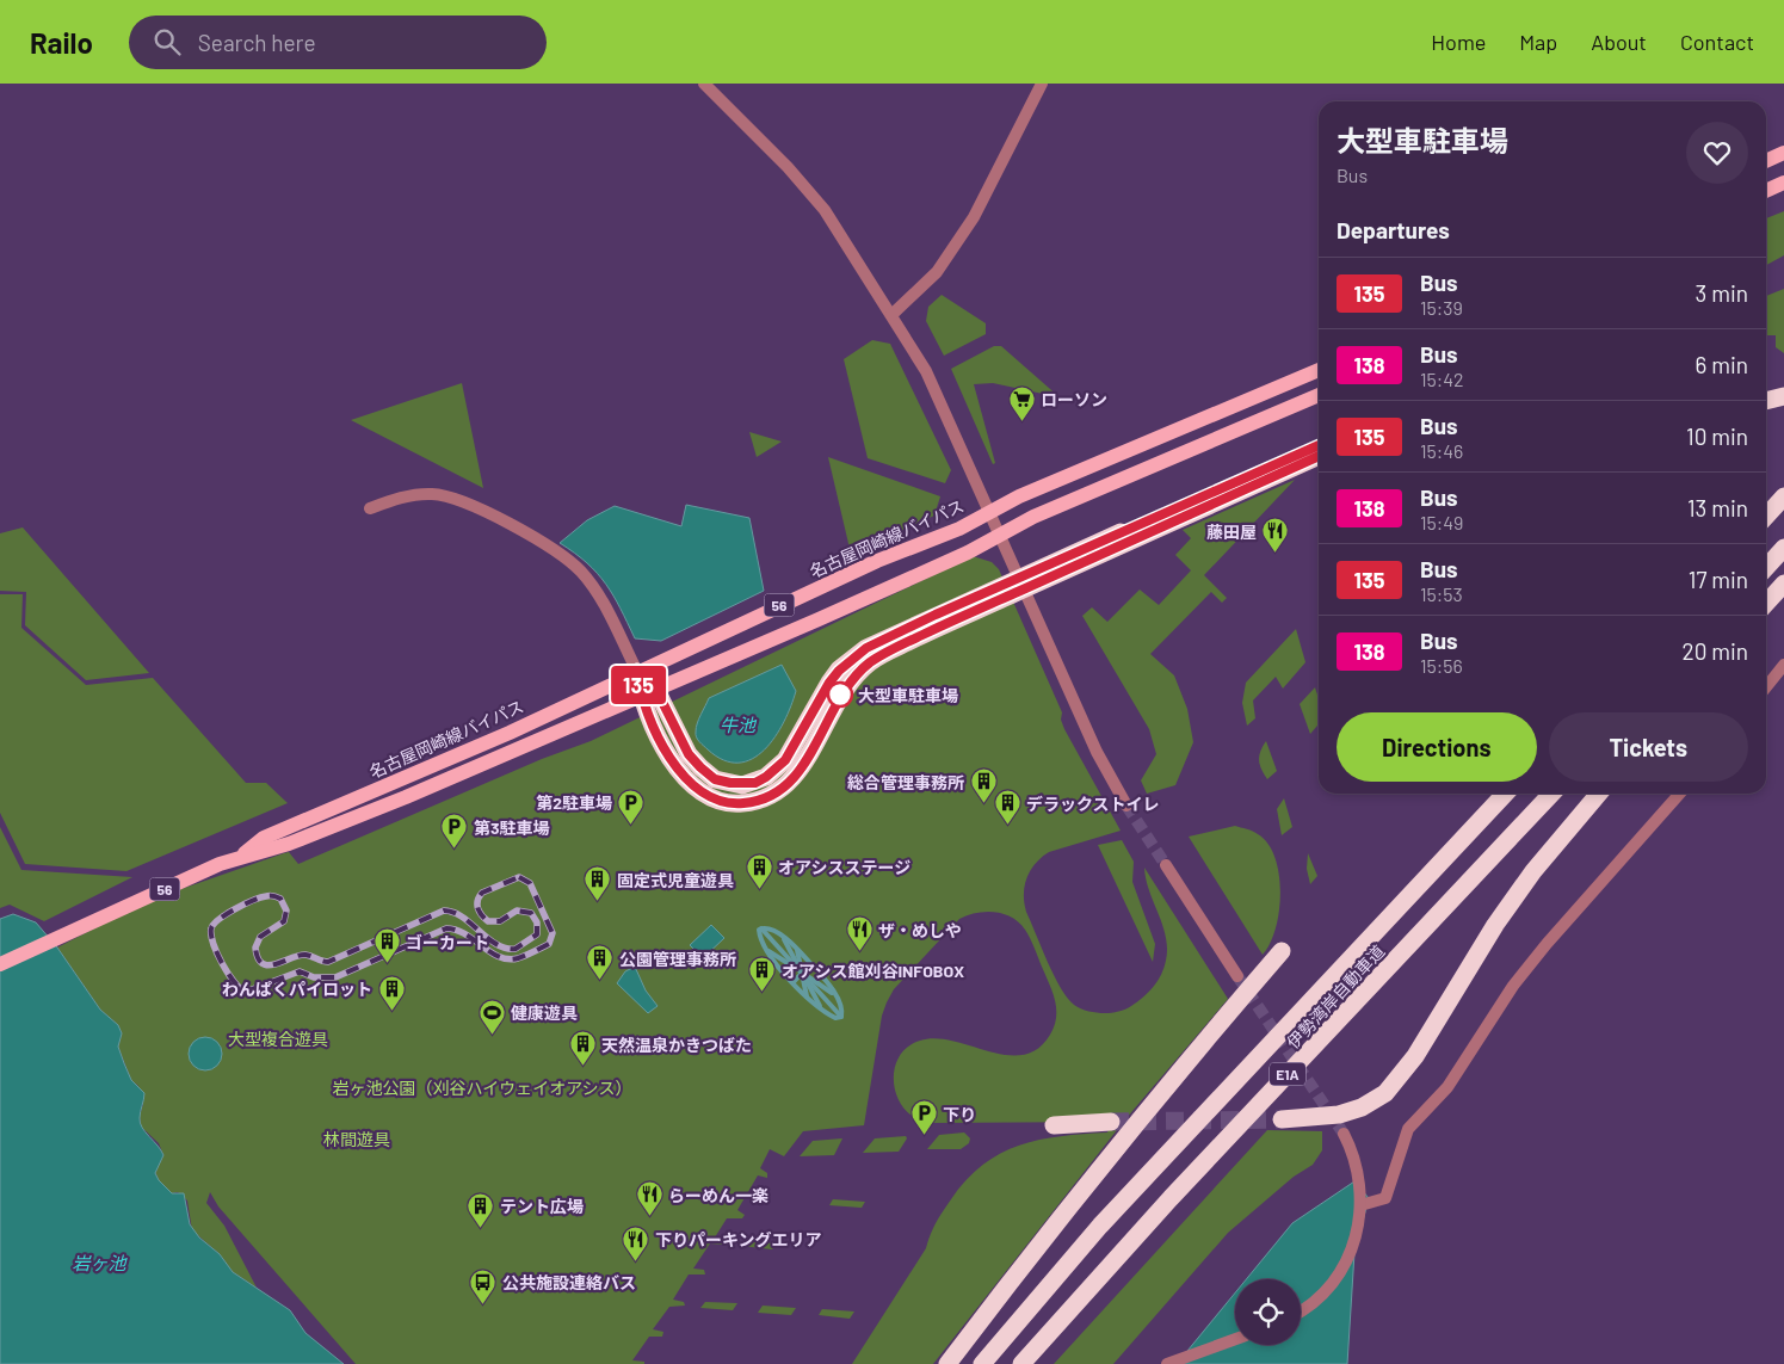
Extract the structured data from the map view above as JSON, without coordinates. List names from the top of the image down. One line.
{"streets":{"highway":["伊勢湾岸自動車道","E1A"],"main road":["名古屋岡崎線バイパス","56"]},"water":["牛池","岩ヶ池"],"parks":["大型複合遊具","岩ヶ池公園（刈谷ハイウェイオアシス）","林間遊具"],"places":{"supermarket":["ローソン"],"restaurant":["藤田屋","ザ・めしや","らーめん一楽","下りパーキングエリア"],"other":["大型車駐車場"],"building":["総合管理事務所","デラックストイレ","オアシスステージ","固定式児童遊具","ゴーカート","公園管理事務所","オアシス館刈谷INFOBOX","わんぱくパイロット","天然温泉かきつばた","テント広場"],"parking":["第2駐車場","第3駐車場","下り"],"sports":["健康遊具"],"bus stop":["公共施設連絡バス"]},"lines":["bus line 135"],"page":{"header":"Railo","search":"Search here","nav":["Home","Map","About","Contact"],"on_map":"135","heading":[["大型車駐車場","Bus"],"Departures"],"list":[{"mark":"135","name":"Bus","note":"15:39","value":"3 min"},{"mark":"138","name":"Bus","note":"15:42","value":"6 min"},{"mark":"135","name":"Bus","note":"15:46","value":"10 min"},{"mark":"138","name":"Bus","note":"15:49","value":"13 min"},{"mark":"135","name":"Bus","note":"15:53","value":"17 min"},{"mark":"138","name":"Bus","note":"15:56","value":"20 min"}],"buttons":["Directions","Tickets"]}}
